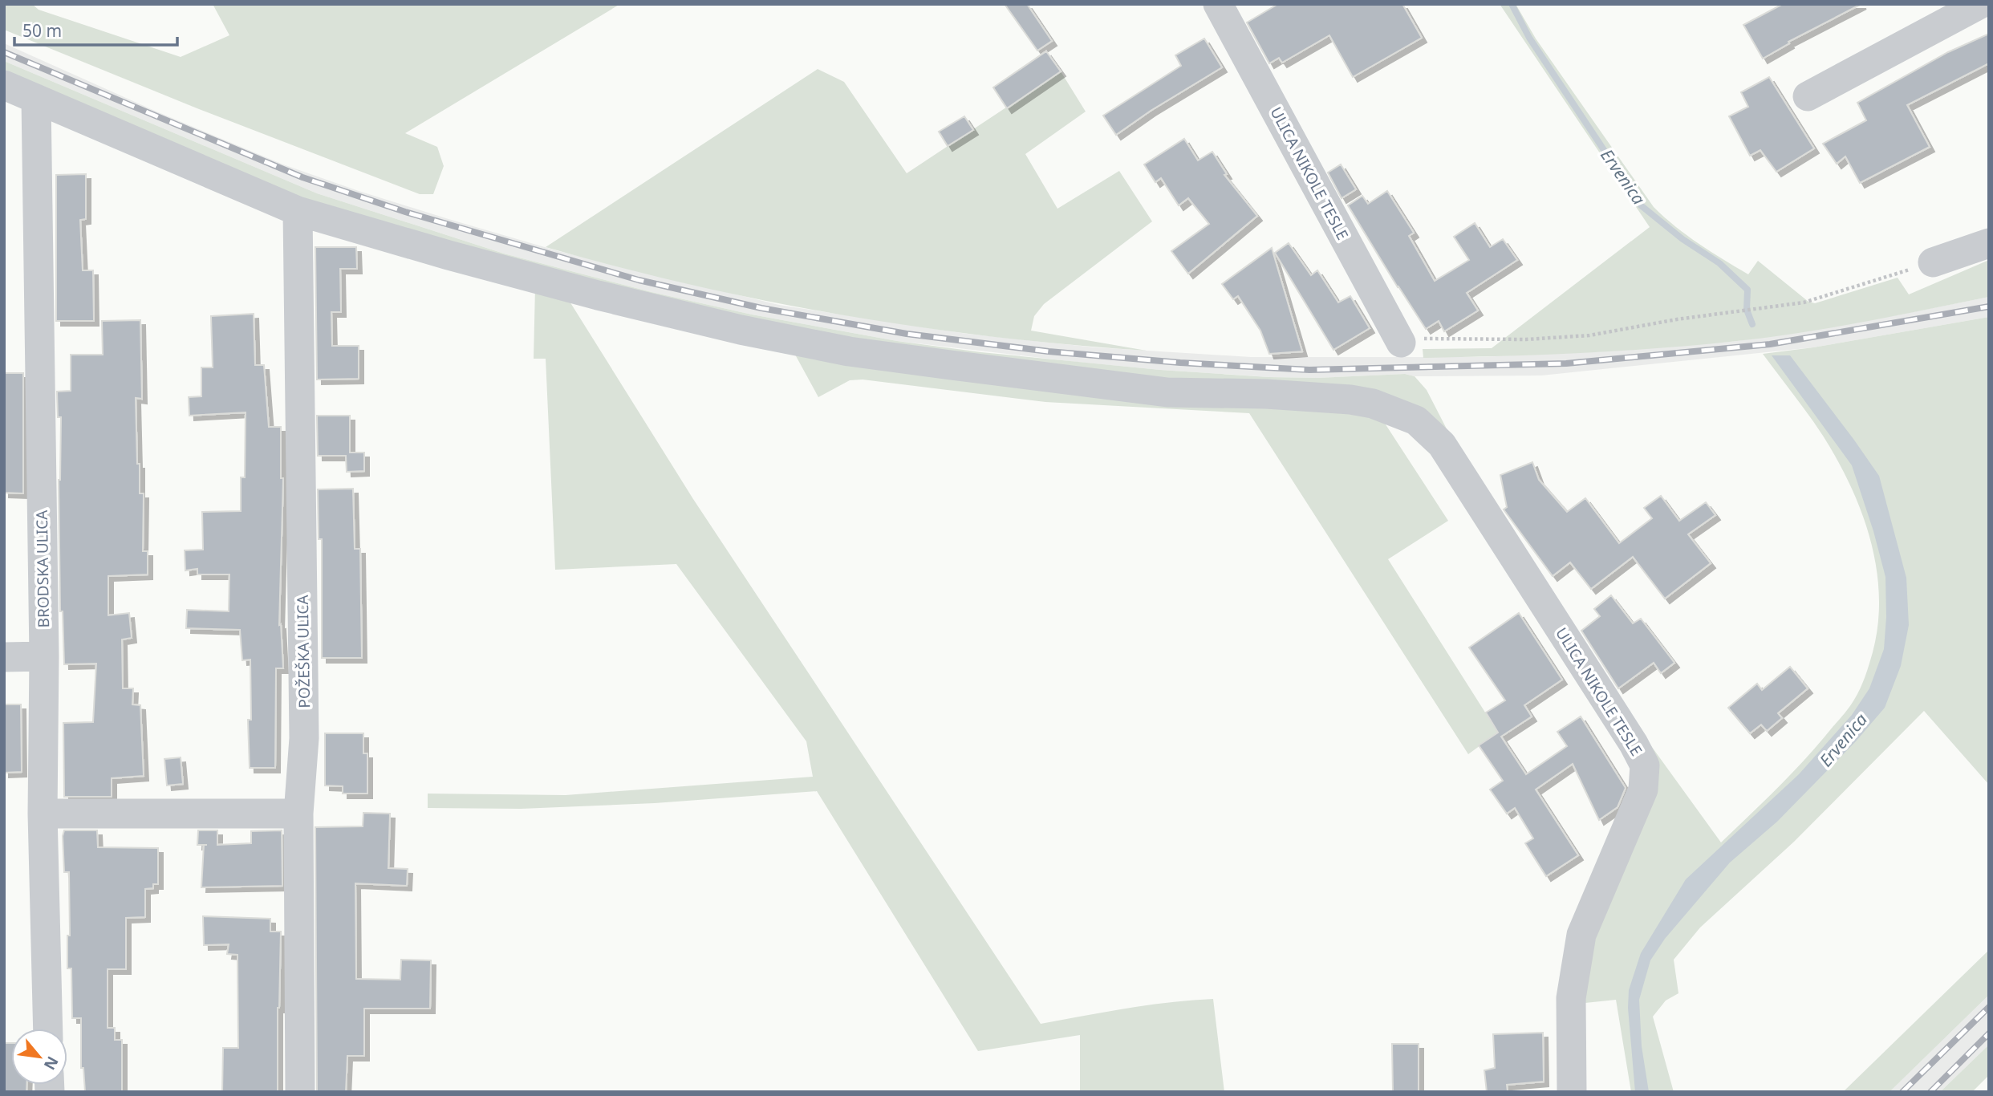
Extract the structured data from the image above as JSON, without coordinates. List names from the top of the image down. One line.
{"streets":{"street":["ULICA NIKOLE TESLE","BRODSKA ULICA","POŽEŠKA ULICA"]},"crossings":[["ULICA NIKOLE TESLE","BRODSKA ULICA"],["ULICA NIKOLE TESLE","POŽEŠKA ULICA"]],"water":["Ervenica"],"scale_bar":"50 m","north":"bottom right"}
